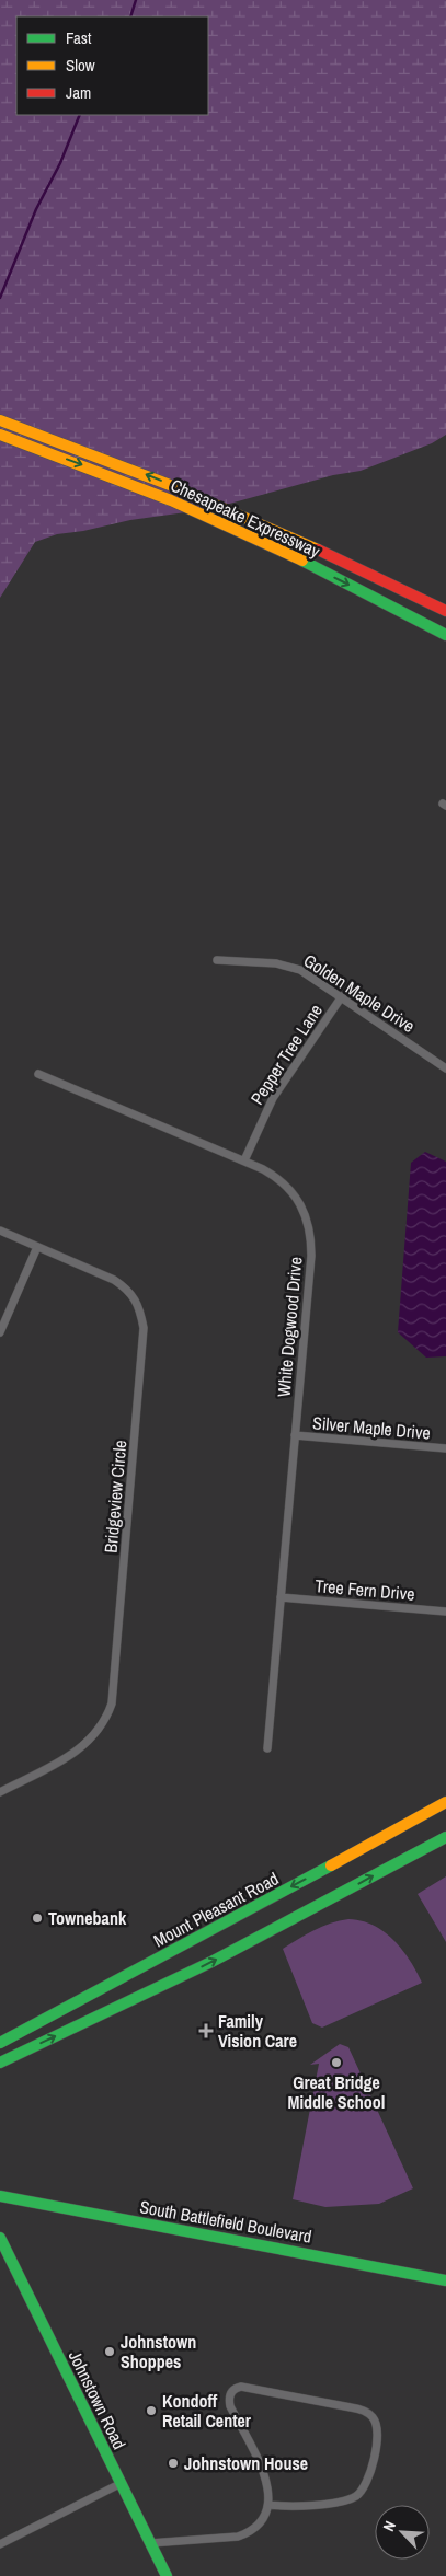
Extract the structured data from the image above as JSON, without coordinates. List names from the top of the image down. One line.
{"streets":{"main road":["Chesapeake Expressway","Mount Pleasant Road","South Battlefield Boulevard","Johnstown Road"],"street":["Golden Maple Drive","Pepper Tree Lane","White Dogwood Drive","Silver Maple Drive","Bridgeview Circle","Tree Fern Drive"]},"crossings":[["Golden Maple Drive","Pepper Tree Lane"],["Pepper Tree Lane","White Dogwood Drive"],["White Dogwood Drive","Silver Maple Drive"],["White Dogwood Drive","Tree Fern Drive"]],"places":{"other":["Townebank","Great Bridge Middle School","Johnstown Shoppes","Kondoff Retail Center","Johnstown House"],"health":["Family Vision Care"]},"legend":["Fast","Slow","Jam"],"north":"top left"}
